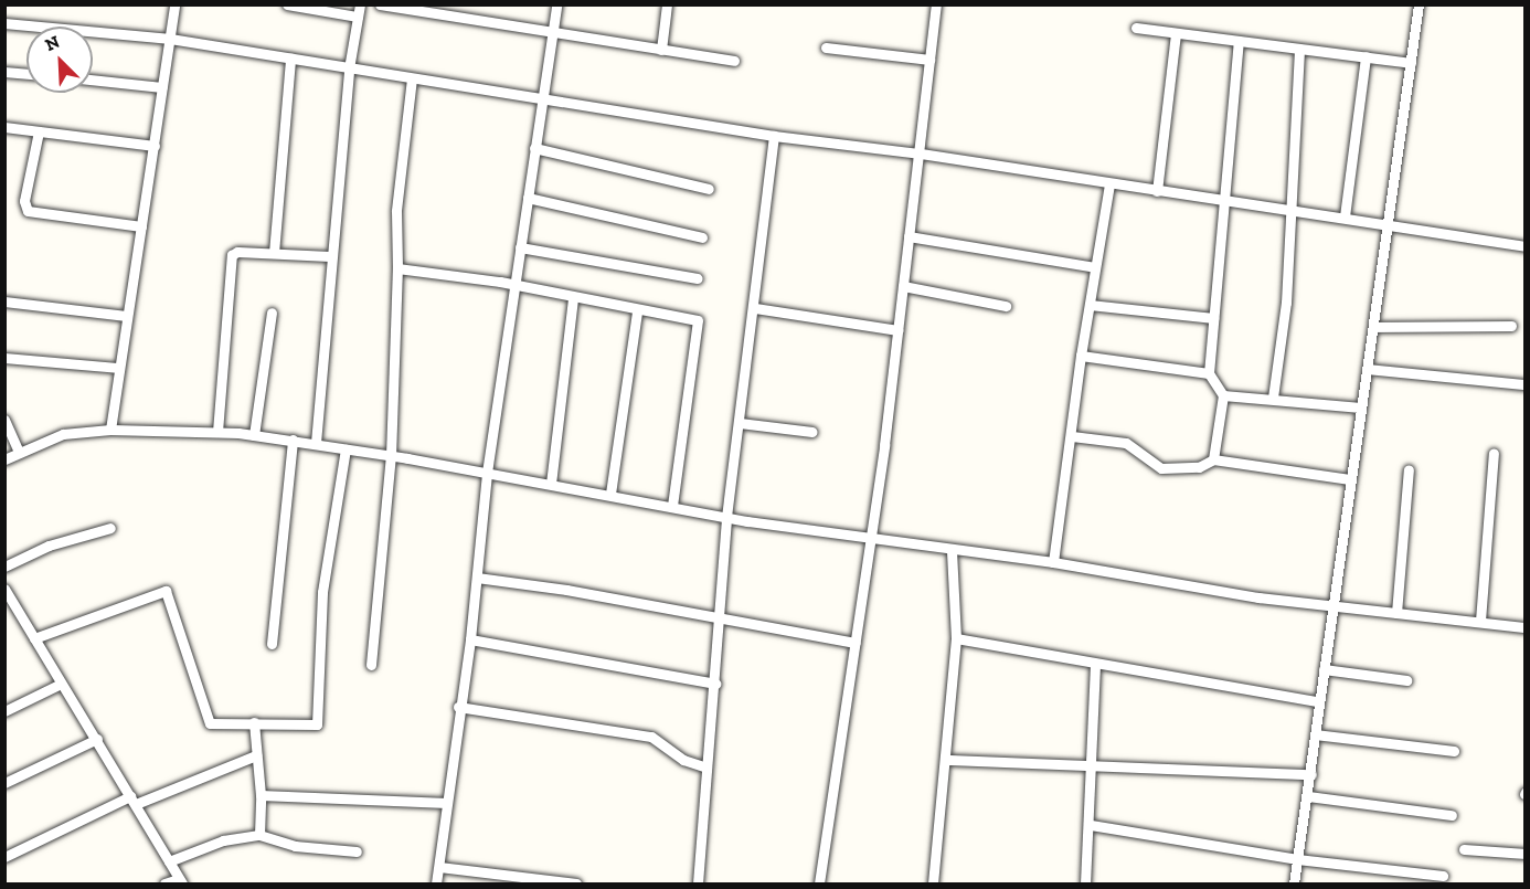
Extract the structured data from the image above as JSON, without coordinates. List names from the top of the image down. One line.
{"north":"top left"}
